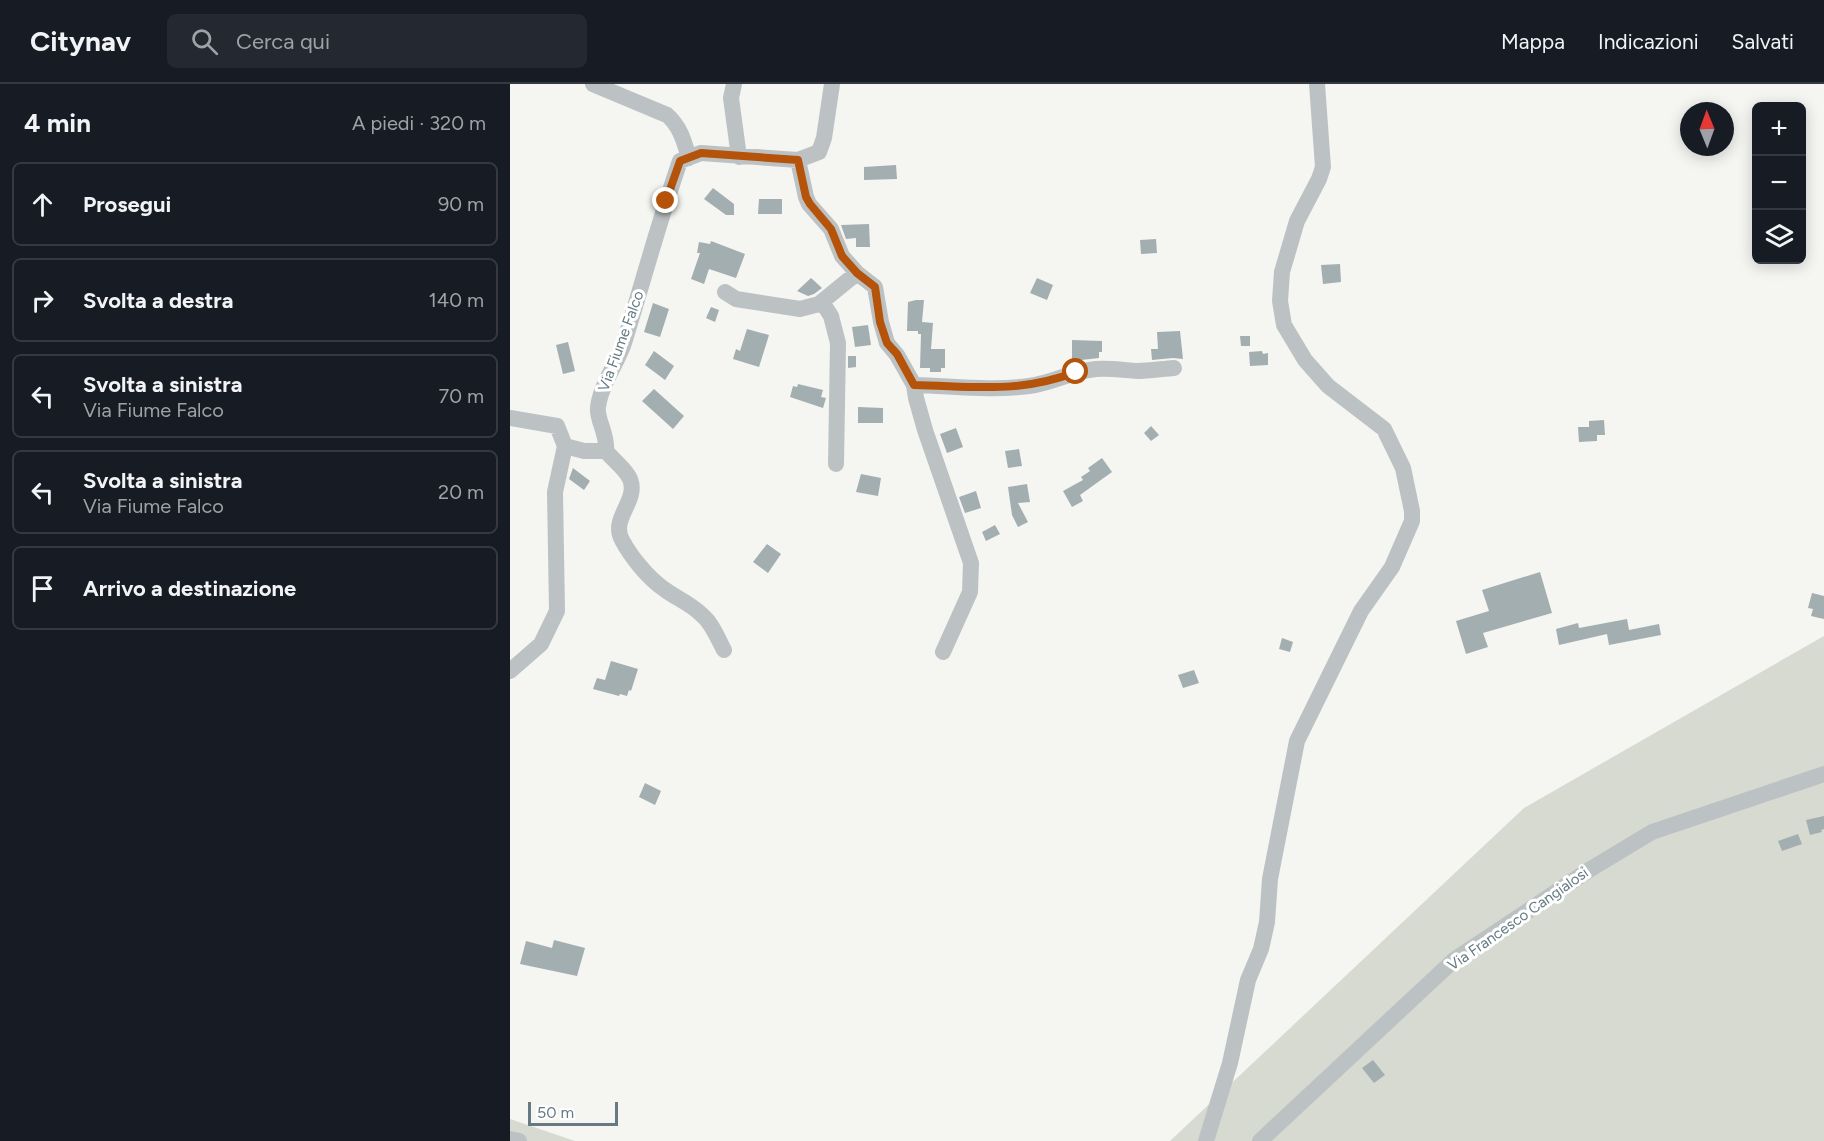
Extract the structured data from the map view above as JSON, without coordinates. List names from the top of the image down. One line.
{"streets":{"street":["Via Fiume Falco","Via Francesco Cangialosi"]},"scale_bar":"50 m","north":"top","page":{"header":"Citynav","search":"Cerca qui","nav":["Mappa","Indicazioni","Salvati"],"heading":["4 min","A piedi · 320 m"],"map_buttons":["+","−"],"list":[["Prosegui","90 m"],["Svolta a destra","140 m"],["Svolta a sinistra","Via Fiume Falco","70 m"],["Svolta a sinistra","Via Fiume Falco","20 m"],"Arrivo a destinazione"],"scale":"50 m"}}
